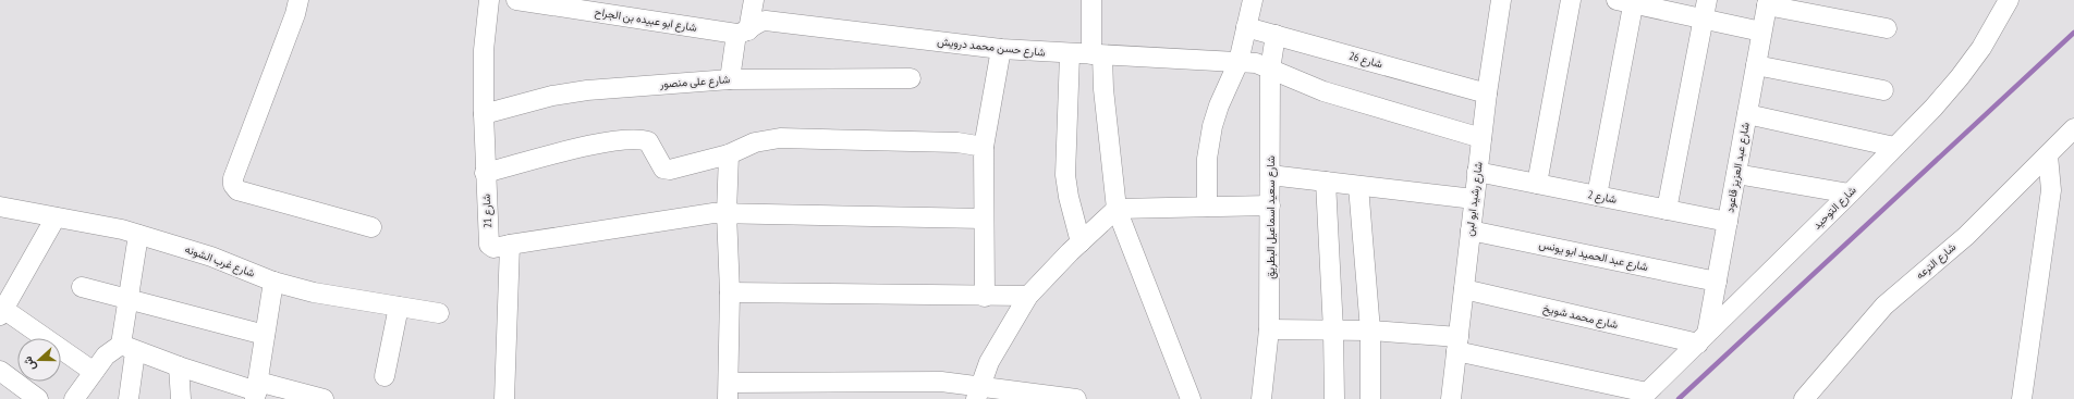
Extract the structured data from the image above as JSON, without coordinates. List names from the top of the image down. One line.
{"streets":{"street":["شارع ابو عبيده بن الجراح","شارع حسن محمد درويش","شارع 26","شارع على منصور","شارع عبد العزيز قاعود","شارع 2","شارع رشيد ابو لبن","شارع التوحيد","شارع 21","شارع سعيد اسماعيل البطريق","شارع عبد الحميد ابو يونس","شارع غرب الشونه","شارع الترعه","شارع محمد شويخ"]},"crossings":[["شارع ابو عبيده بن الجراح","شارع حسن محمد درويش"],["شارع حسن محمد درويش","شارع رشيد ابو لبن"],["شارع حسن محمد درويش","شارع سعيد اسماعيل البطريق"],["شارع 26","شارع رشيد ابو لبن"],["شارع 26","شارع سعيد اسماعيل البطريق"],["شارع على منصور","شارع 21"],["شارع عبد العزيز قاعود","شارع 2"],["شارع عبد العزيز قاعود","شارع التوحيد"],["شارع عبد العزيز قاعود","شارع عبد الحميد ابو يونس"],["شارع عبد العزيز قاعود","شارع محمد شويخ"],["شارع 2","شارع رشيد ابو لبن"],["شارع رشيد ابو لبن","شارع عبد الحميد ابو يونس"],["شارع رشيد ابو لبن","شارع محمد شويخ"],["شارع التوحيد","شارع محمد شويخ"]],"north":"left"}
